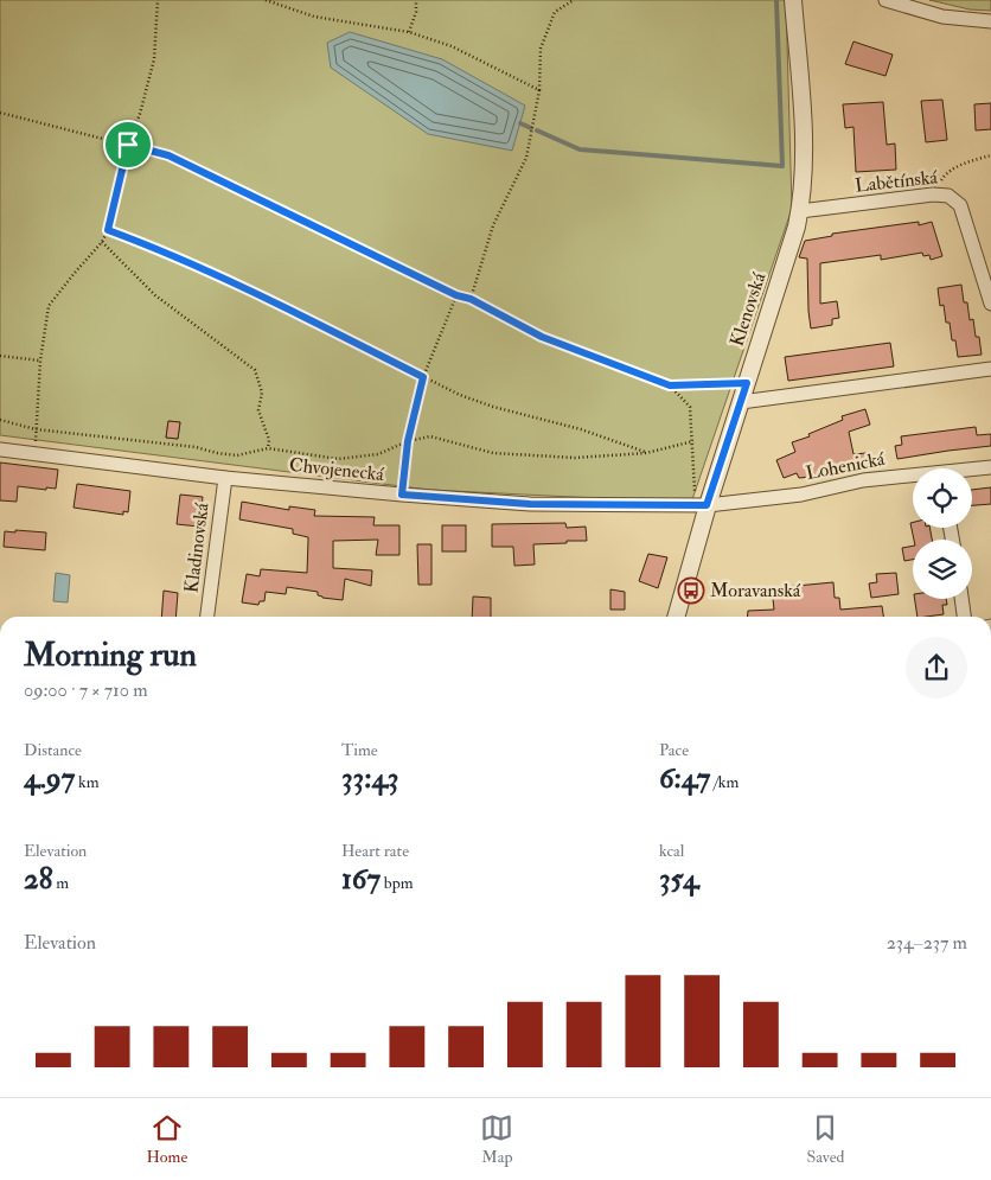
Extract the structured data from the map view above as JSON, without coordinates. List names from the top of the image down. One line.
{"streets":{"street":["Labětínská","Klenovská","Lohenická","Chvojenecká","Kladinovská"]},"crossings":[["Labětínská","Klenovská"],["Klenovská","Lohenická"],["Klenovská","Chvojenecká"],["Lohenická","Chvojenecká"],["Chvojenecká","Kladinovská"]],"places":{"bus stop":["Moravanská"]},"page":{"heading":["Morning run","09:00 · 7 × 710 m"],"stats":[["Distance","4.97 km"],["Time","33:43"],["Pace","6:47 /km"],["Elevation","28 m"],["Heart rate","167 bpm"],["kcal","354"]],"chart":["Elevation","234–237 m"],"tabs":["Home","Map","Saved"]}}
